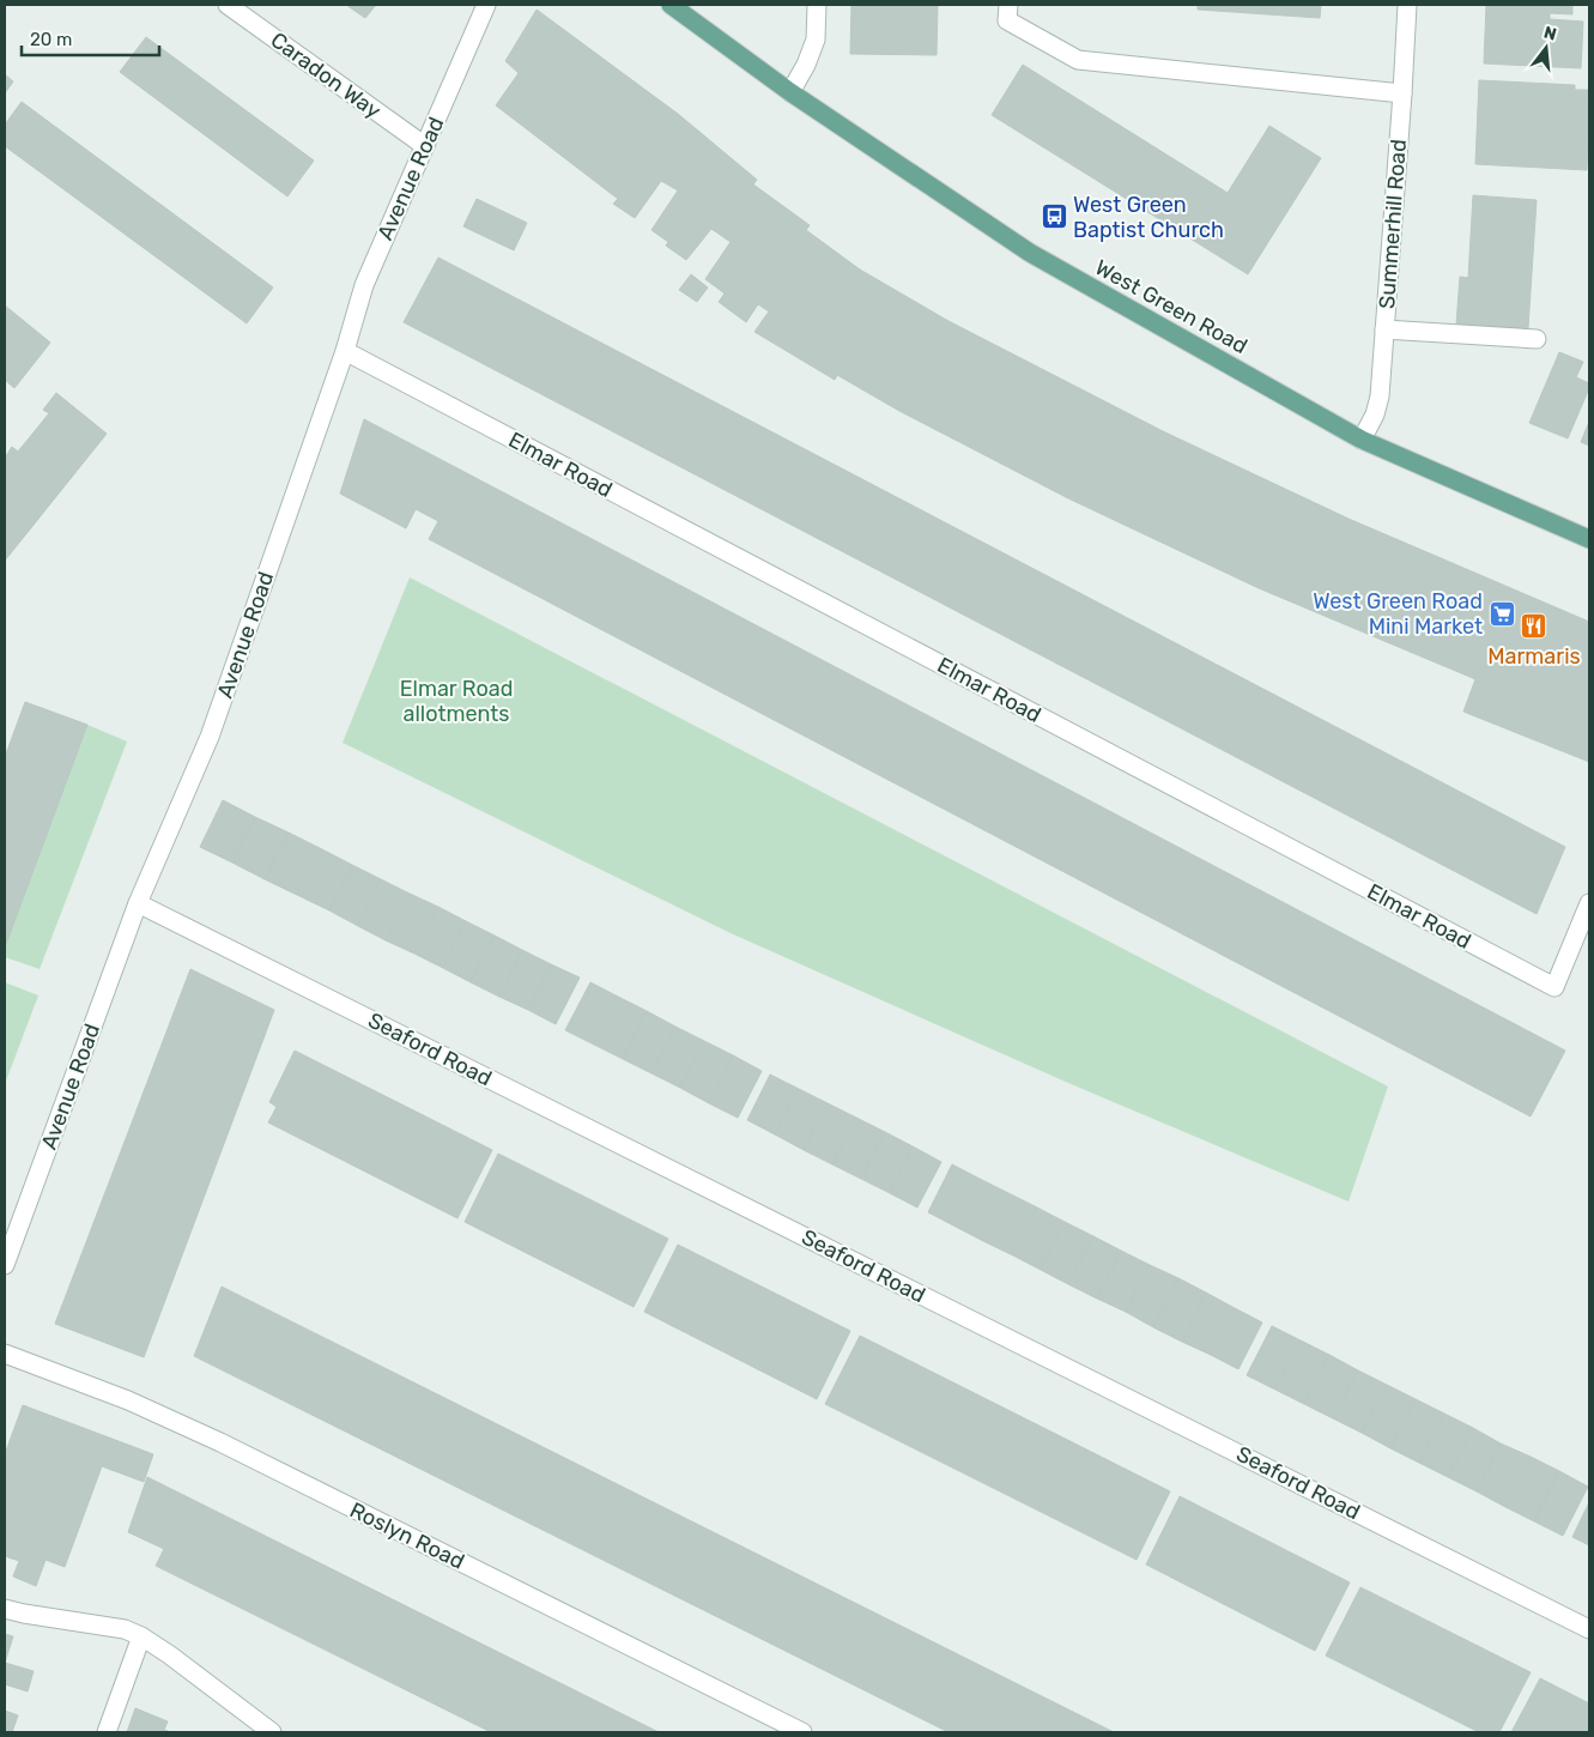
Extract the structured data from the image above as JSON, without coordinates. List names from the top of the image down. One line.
{"streets":{"main road":["West Green Road"],"street":["Caradon Way","Avenue Road","Summerhill Road","Elmar Road","Seaford Road","Roslyn Road"]},"crossings":[["Caradon Way","Avenue Road"],["Avenue Road","Elmar Road"],["Avenue Road","Seaford Road"],["Summerhill Road","West Green Road"]],"parks":["Elmar Road allotments"],"places":{"bus stop":["West Green Baptist Church"],"supermarket":["West Green Road Mini Market"],"restaurant":["Marmaris"]},"scale_bar":"20 m","north":"top"}
